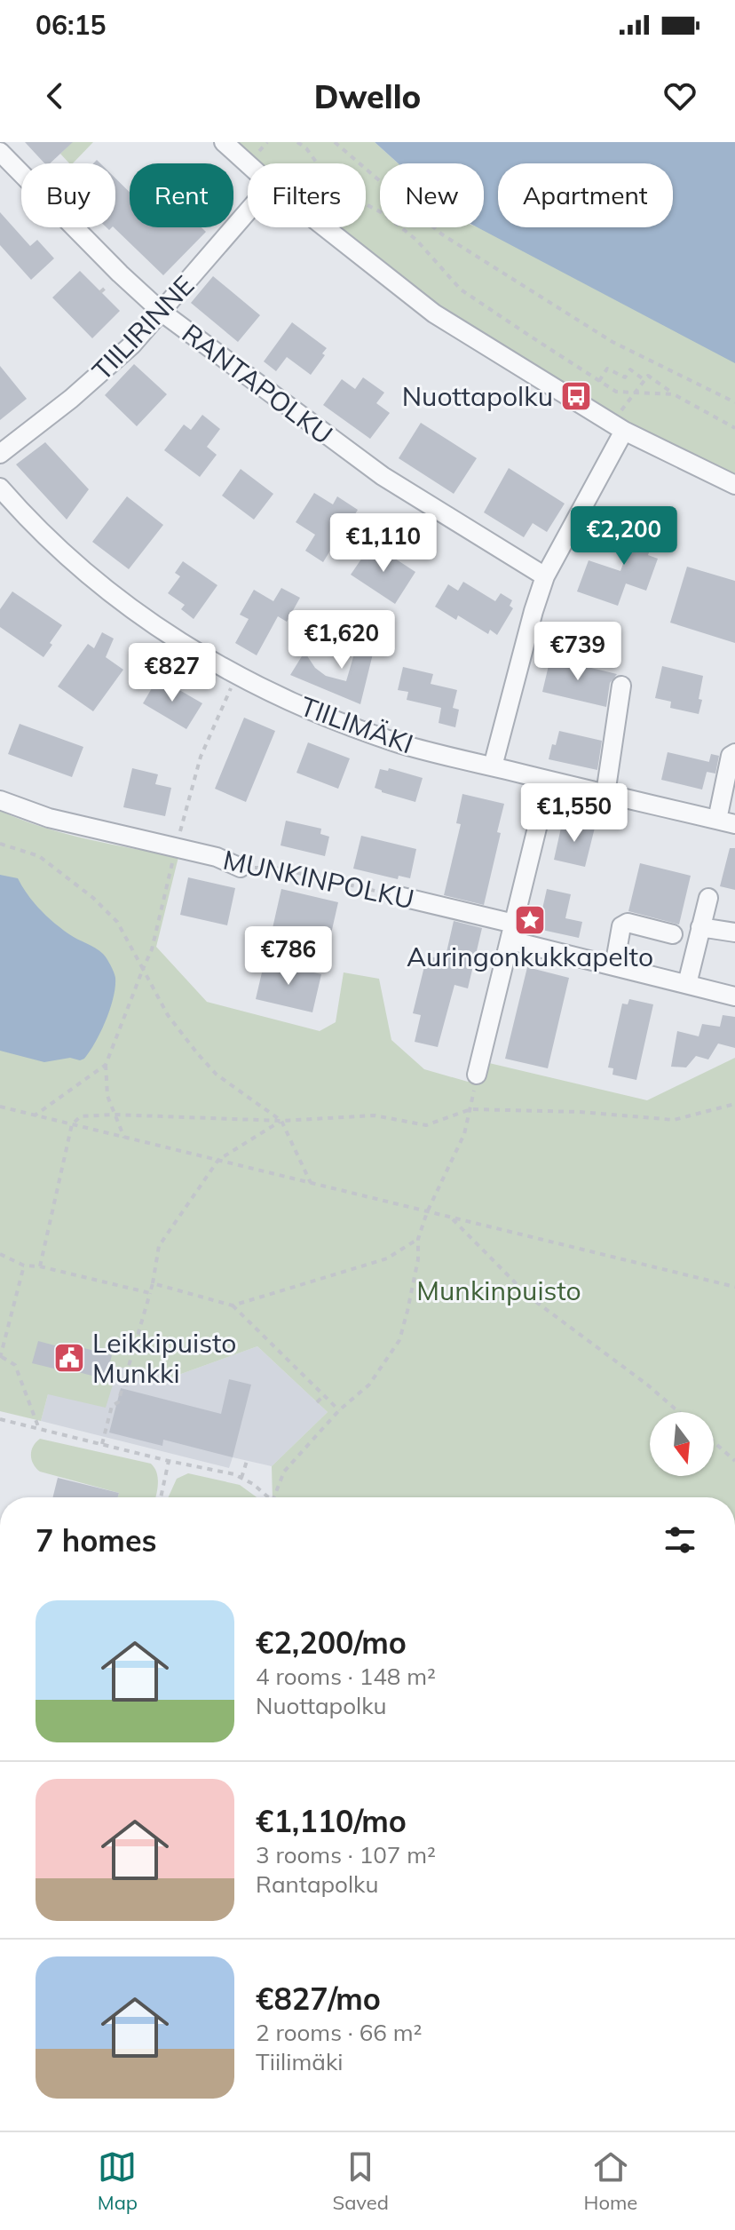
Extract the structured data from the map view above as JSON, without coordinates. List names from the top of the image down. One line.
{"streets":{"street":["TIILIRINNE","RANTAPOLKU","TIILIMÄKI","MUNKINPOLKU"]},"crossings":[["TIILIRINNE","RANTAPOLKU"]],"parks":["Munkinpuisto"],"places":{"bus stop":["Nuottapolku"],"place":["Auringonkukkapelto"],"public building":["Leikkipuisto Munkki"]},"north":"bottom","page":{"status":"06:15","header":"Dwello","chip":["Buy","Rent","Filters","New","Apartment"],"price":["€2,200","€1,110","€1,620","€739","€827","€1,550","€786"],"heading":"7 homes","list":[{"name":"€2,200/mo","note":"4 rooms · 148 m² · Nuottapolku"},{"name":"€1,110/mo","note":"3 rooms · 107 m² · Rantapolku"},{"name":"€827/mo","note":"2 rooms · 66 m² · Tiilimäki"}],"tabs":["Map","Saved","Home"]}}
